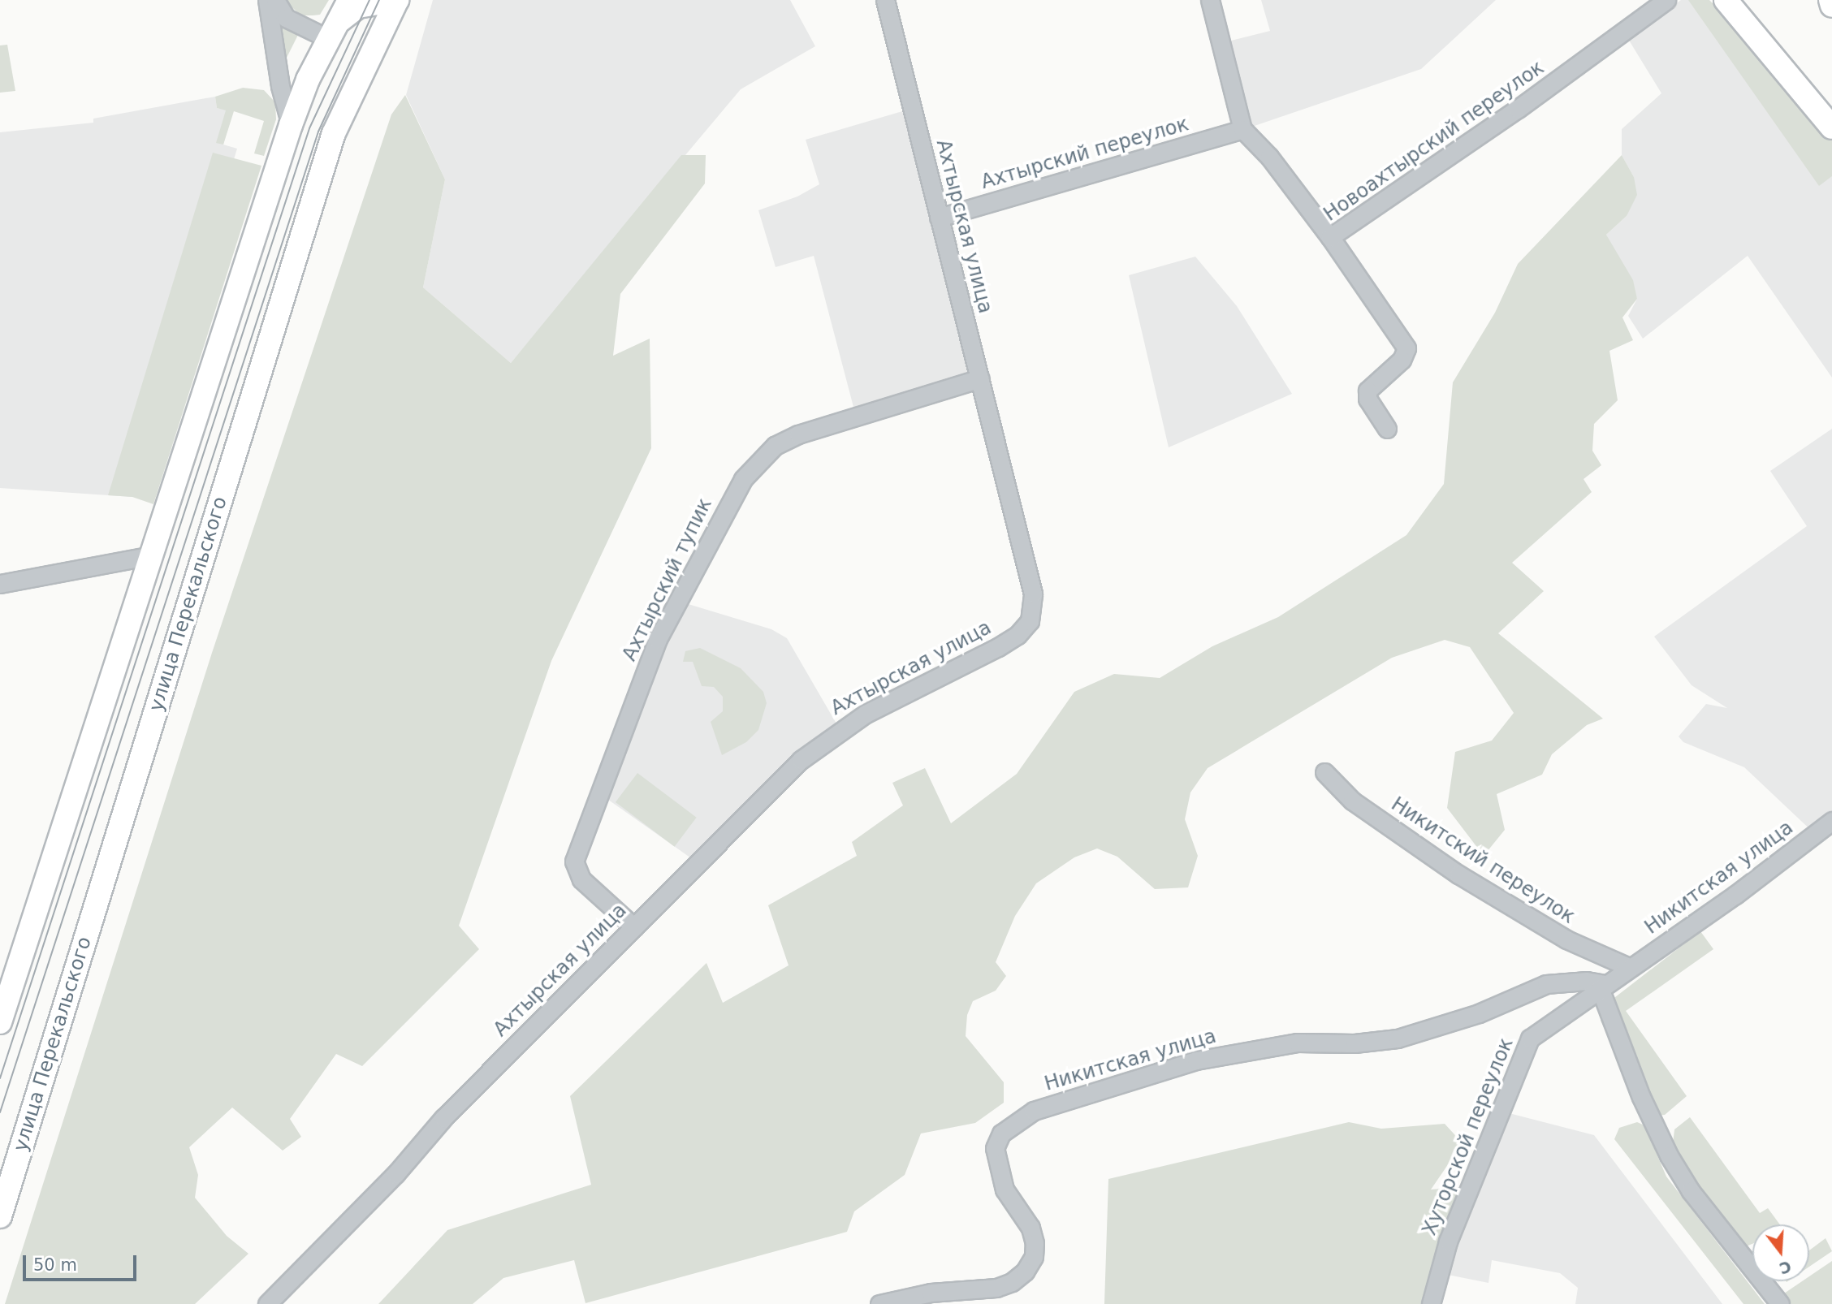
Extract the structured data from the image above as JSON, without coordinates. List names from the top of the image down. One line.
{"streets":{"main road":["улица Перекальского"],"street":["Новоахтырский переулок","Ахтырский переулок","Ахтырская улица","Ахтырский тупик","Никитский переулок","Никитская улица","Хуторской переулок"]},"crossings":[["Ахтырский переулок","Ахтырская улица"],["Ахтырская улица","Ахтырский тупик"],["Никитский переулок","Никитская улица"],["Никитский переулок","Хуторской переулок"],["Никитская улица","Хуторской переулок"]],"scale_bar":"50 m","north":"bottom"}
